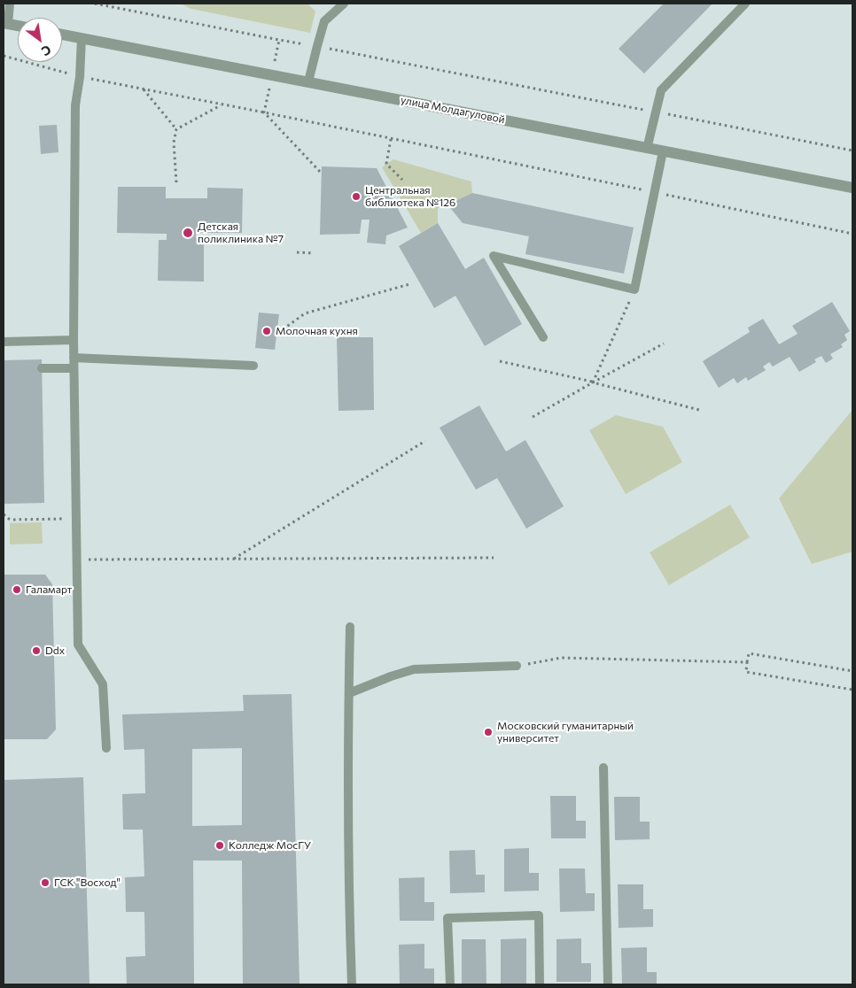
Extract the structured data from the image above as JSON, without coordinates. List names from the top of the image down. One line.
{"streets":{"street":["улица Молдагуловой"]},"places":["Центральная библиотека №126","Детская поликлиника №7","Молочная кухня","Галамарт","Ddx","Московский гуманитарный университет","Колледж МосГУ","ГСК \"Восход\""],"north":"bottom right"}
